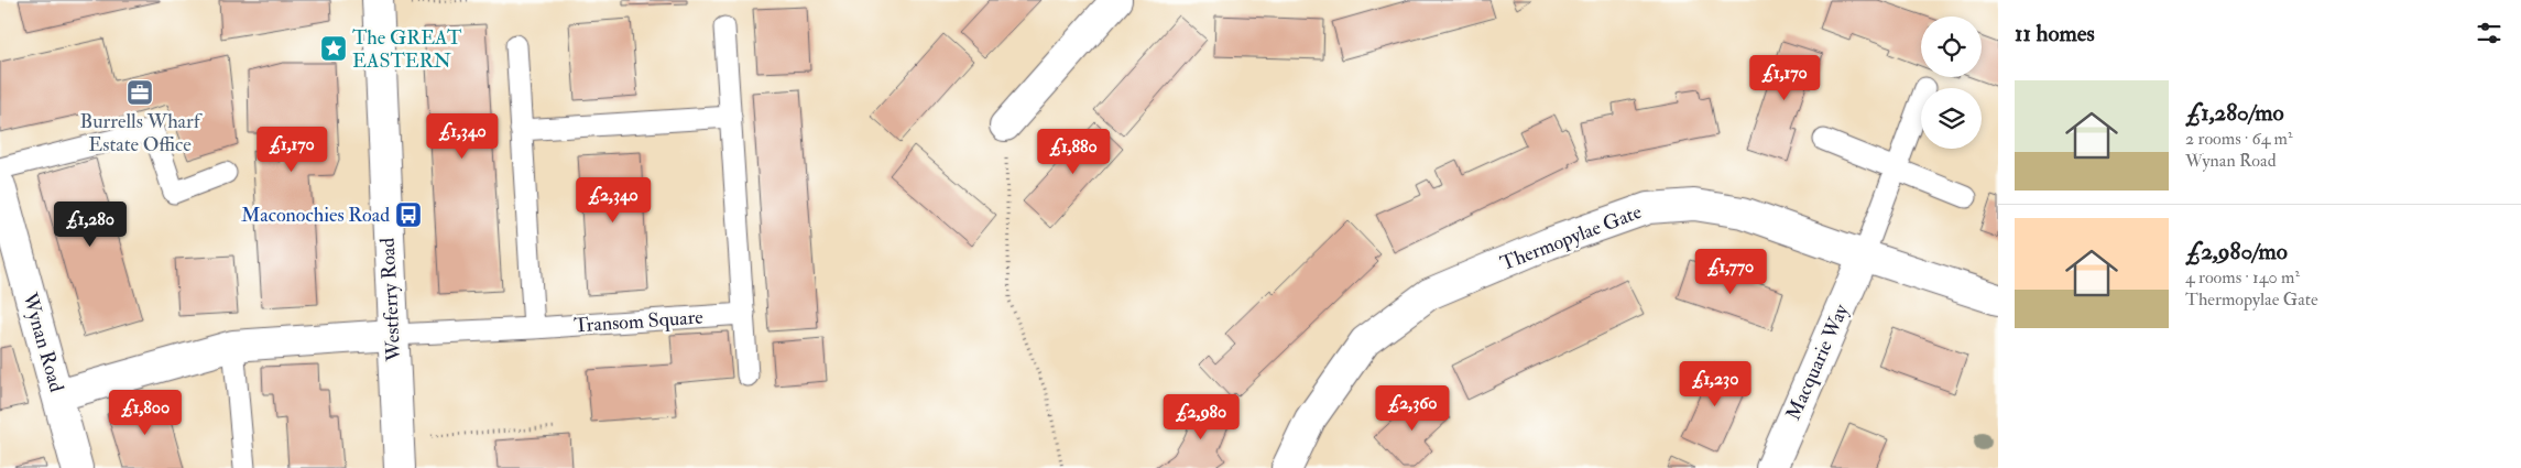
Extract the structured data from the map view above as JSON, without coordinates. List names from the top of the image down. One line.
{"streets":{"street":["Thermopylae Gate","Westferry Road","Wynan Road","Macquarie Way"],"lane":["Transom Square"]},"crossings":[["Thermopylae Gate","Macquarie Way"],["Westferry Road","Transom Square"]],"places":{"place":["The GREAT EASTERN"],"office":["Burrells Wharf Estate Office"],"bus stop":["Maconochies Road"]},"page":{"heading":"11 homes","price":["£1,170","£1,340","£1,170","£1,880","£2,340","£1,280","£1,770","£1,230","£2,360","£1,800","£2,980"],"list":[{"name":"£1,280/mo","note":"2 rooms · 64 m² · Wynan Road"},{"name":"£2,980/mo","note":"4 rooms · 140 m² · Thermopylae Gate"}]}}
